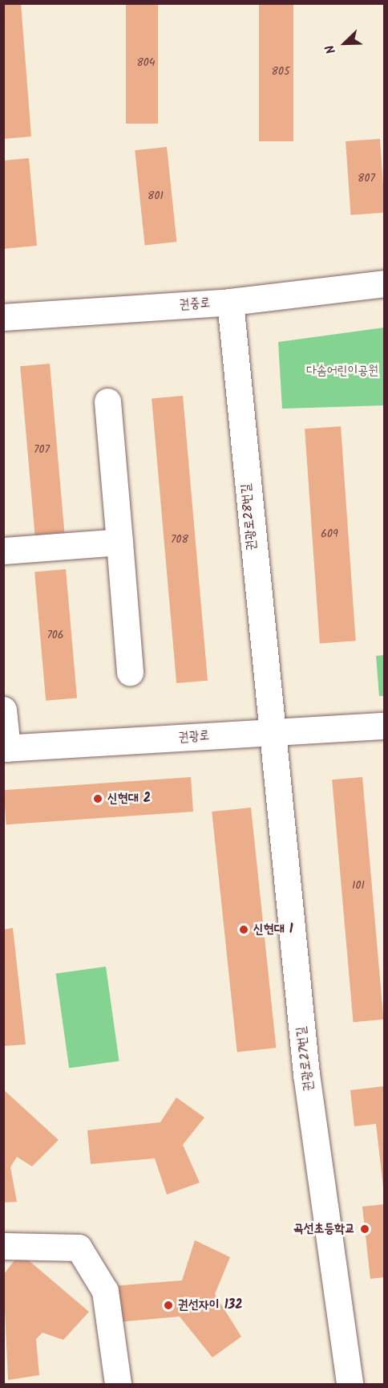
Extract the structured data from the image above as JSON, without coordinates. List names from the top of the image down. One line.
{"streets":{"street":["권중로","권광로28번길","권광로","권광로27번길"]},"crossings":[["권중로","권광로28번길"],["권광로28번길","권광로"],["권광로28번길","권광로27번길"],["권광로","권광로27번길"]],"parks":["다솜어린이공원"],"places":["신현대 2","신현대 1","곡선초등학교","권선자이 132"],"house_numbers":["804","805","807","801","707","609","708","706","101"],"north":"bottom left"}
